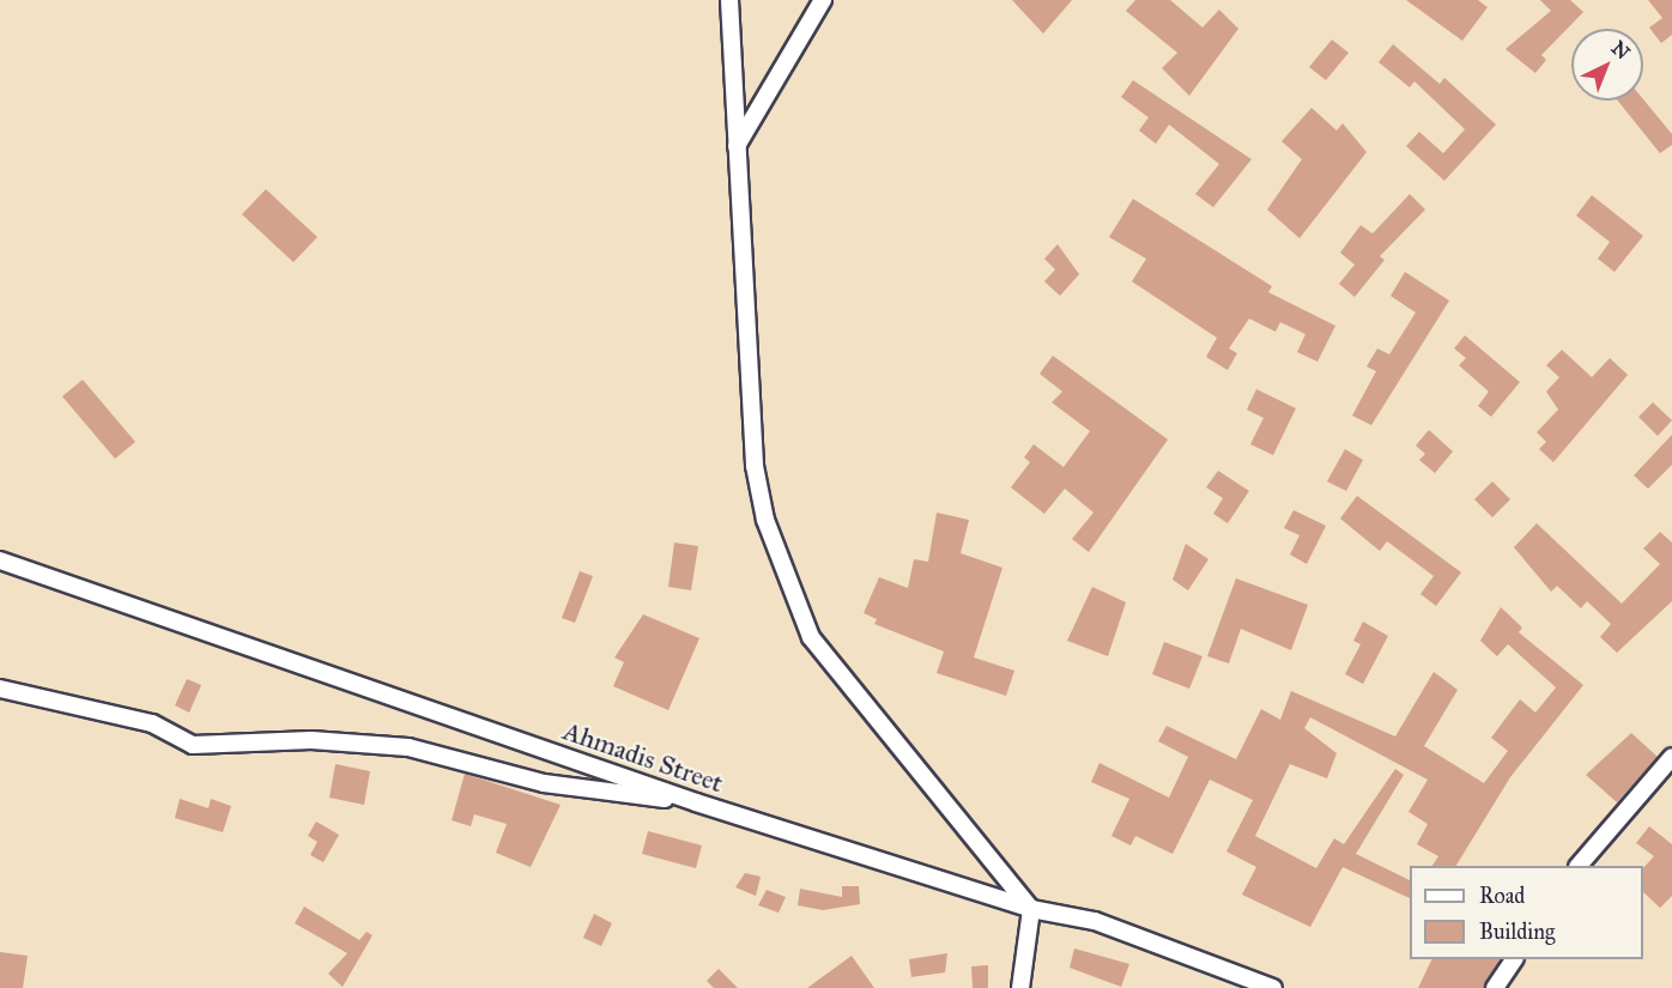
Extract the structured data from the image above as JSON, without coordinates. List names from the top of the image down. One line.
{"streets":{"street":["Ahmadis Street"]},"legend":["Road","Building"],"north":"top right"}
